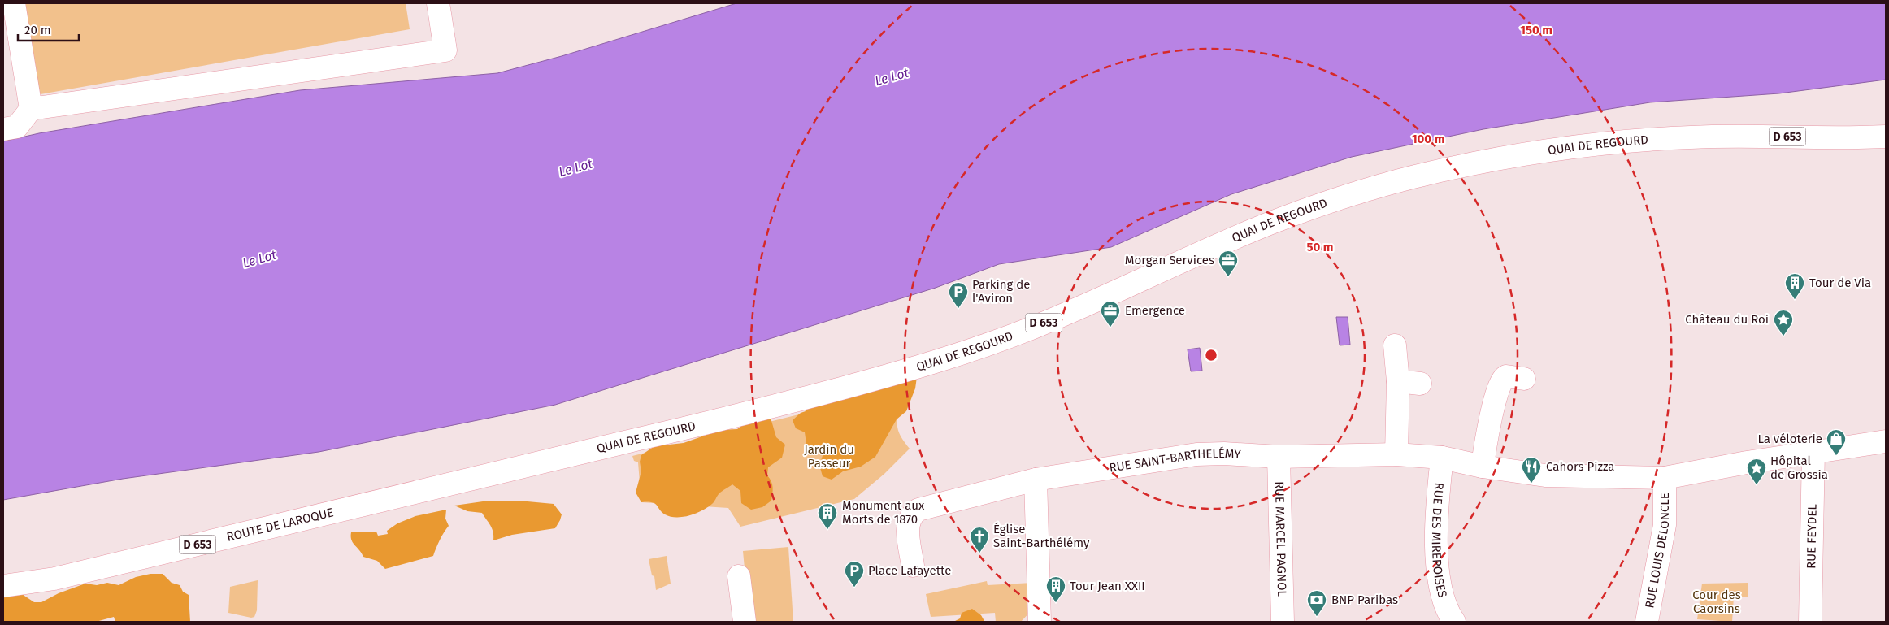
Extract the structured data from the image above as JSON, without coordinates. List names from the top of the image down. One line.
{"streets":{"street":["D 653","QUAI DE REGOURD","RUE SAINT-BARTHELÉMY","ROUTE DE LAROQUE","RUE FEYDEL","RUE MARCEL PAGNOL","RUE DES MIREPOISES","RUE LOUIS DELONCLE"]},"crossings":[["QUAI DE REGOURD","ROUTE DE LAROQUE"],["RUE SAINT-BARTHELÉMY","RUE FEYDEL"],["RUE SAINT-BARTHELÉMY","RUE MARCEL PAGNOL"],["RUE SAINT-BARTHELÉMY","RUE DES MIREPOISES"],["RUE SAINT-BARTHELÉMY","RUE LOUIS DELONCLE"]],"water":["Le Lot"],"parks":["Jardin du Passeur","Cour des Caorsins"],"places":{"office":["Morgan Services","Emergence"],"building":["Tour de Via","Monument aux Morts de 1870","Tour Jean XXII"],"parking":["Parking de l'Aviron","Place Lafayette"],"place":["Château du Roi","Hôpital de Grossia"],"shop":["La véloterie"],"restaurant":["Cahors Pizza"],"church":["Église Saint-Barthélémy"],"bank":["BNP Paribas"]},"scale_bar":"20 m","rings":["150 m","100 m","50 m"]}
